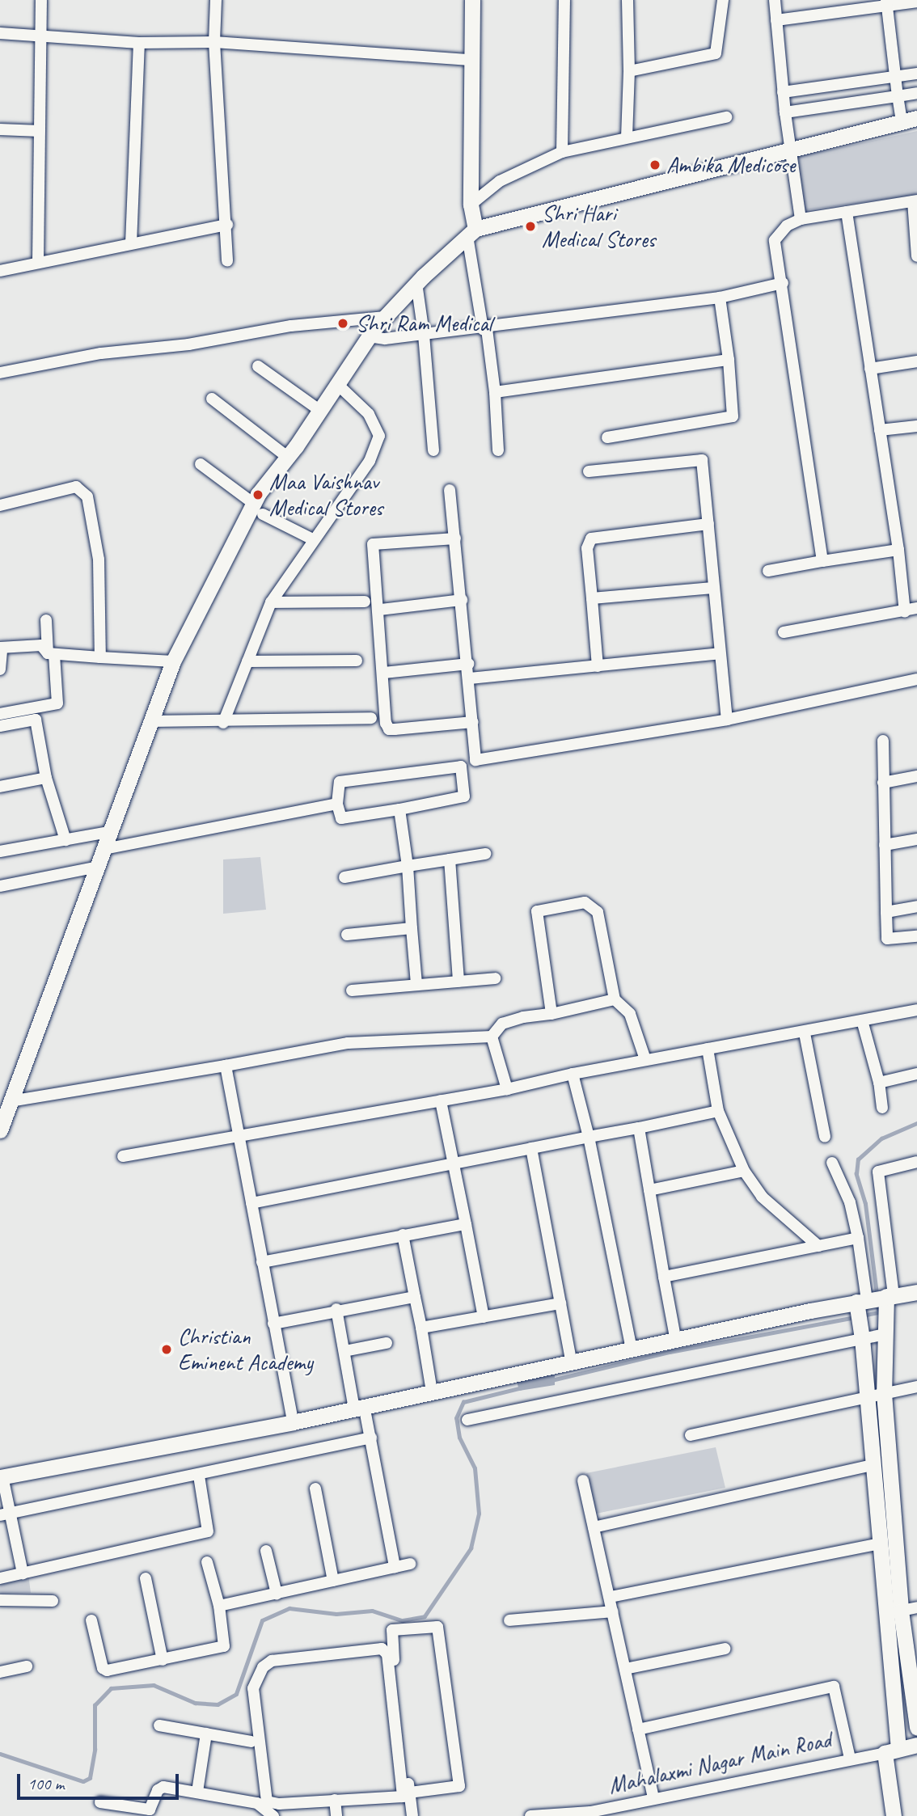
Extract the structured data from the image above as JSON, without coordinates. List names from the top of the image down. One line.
{"streets":{"street":["Mahalaxmi Nagar Main Road"]},"places":["Ambika Medicose","Shri Hari Medical Stores","Shri Ram Medical","Maa Vaishnav Medical Stores","Christian Eminent Academy"],"scale_bar":"100 m"}
